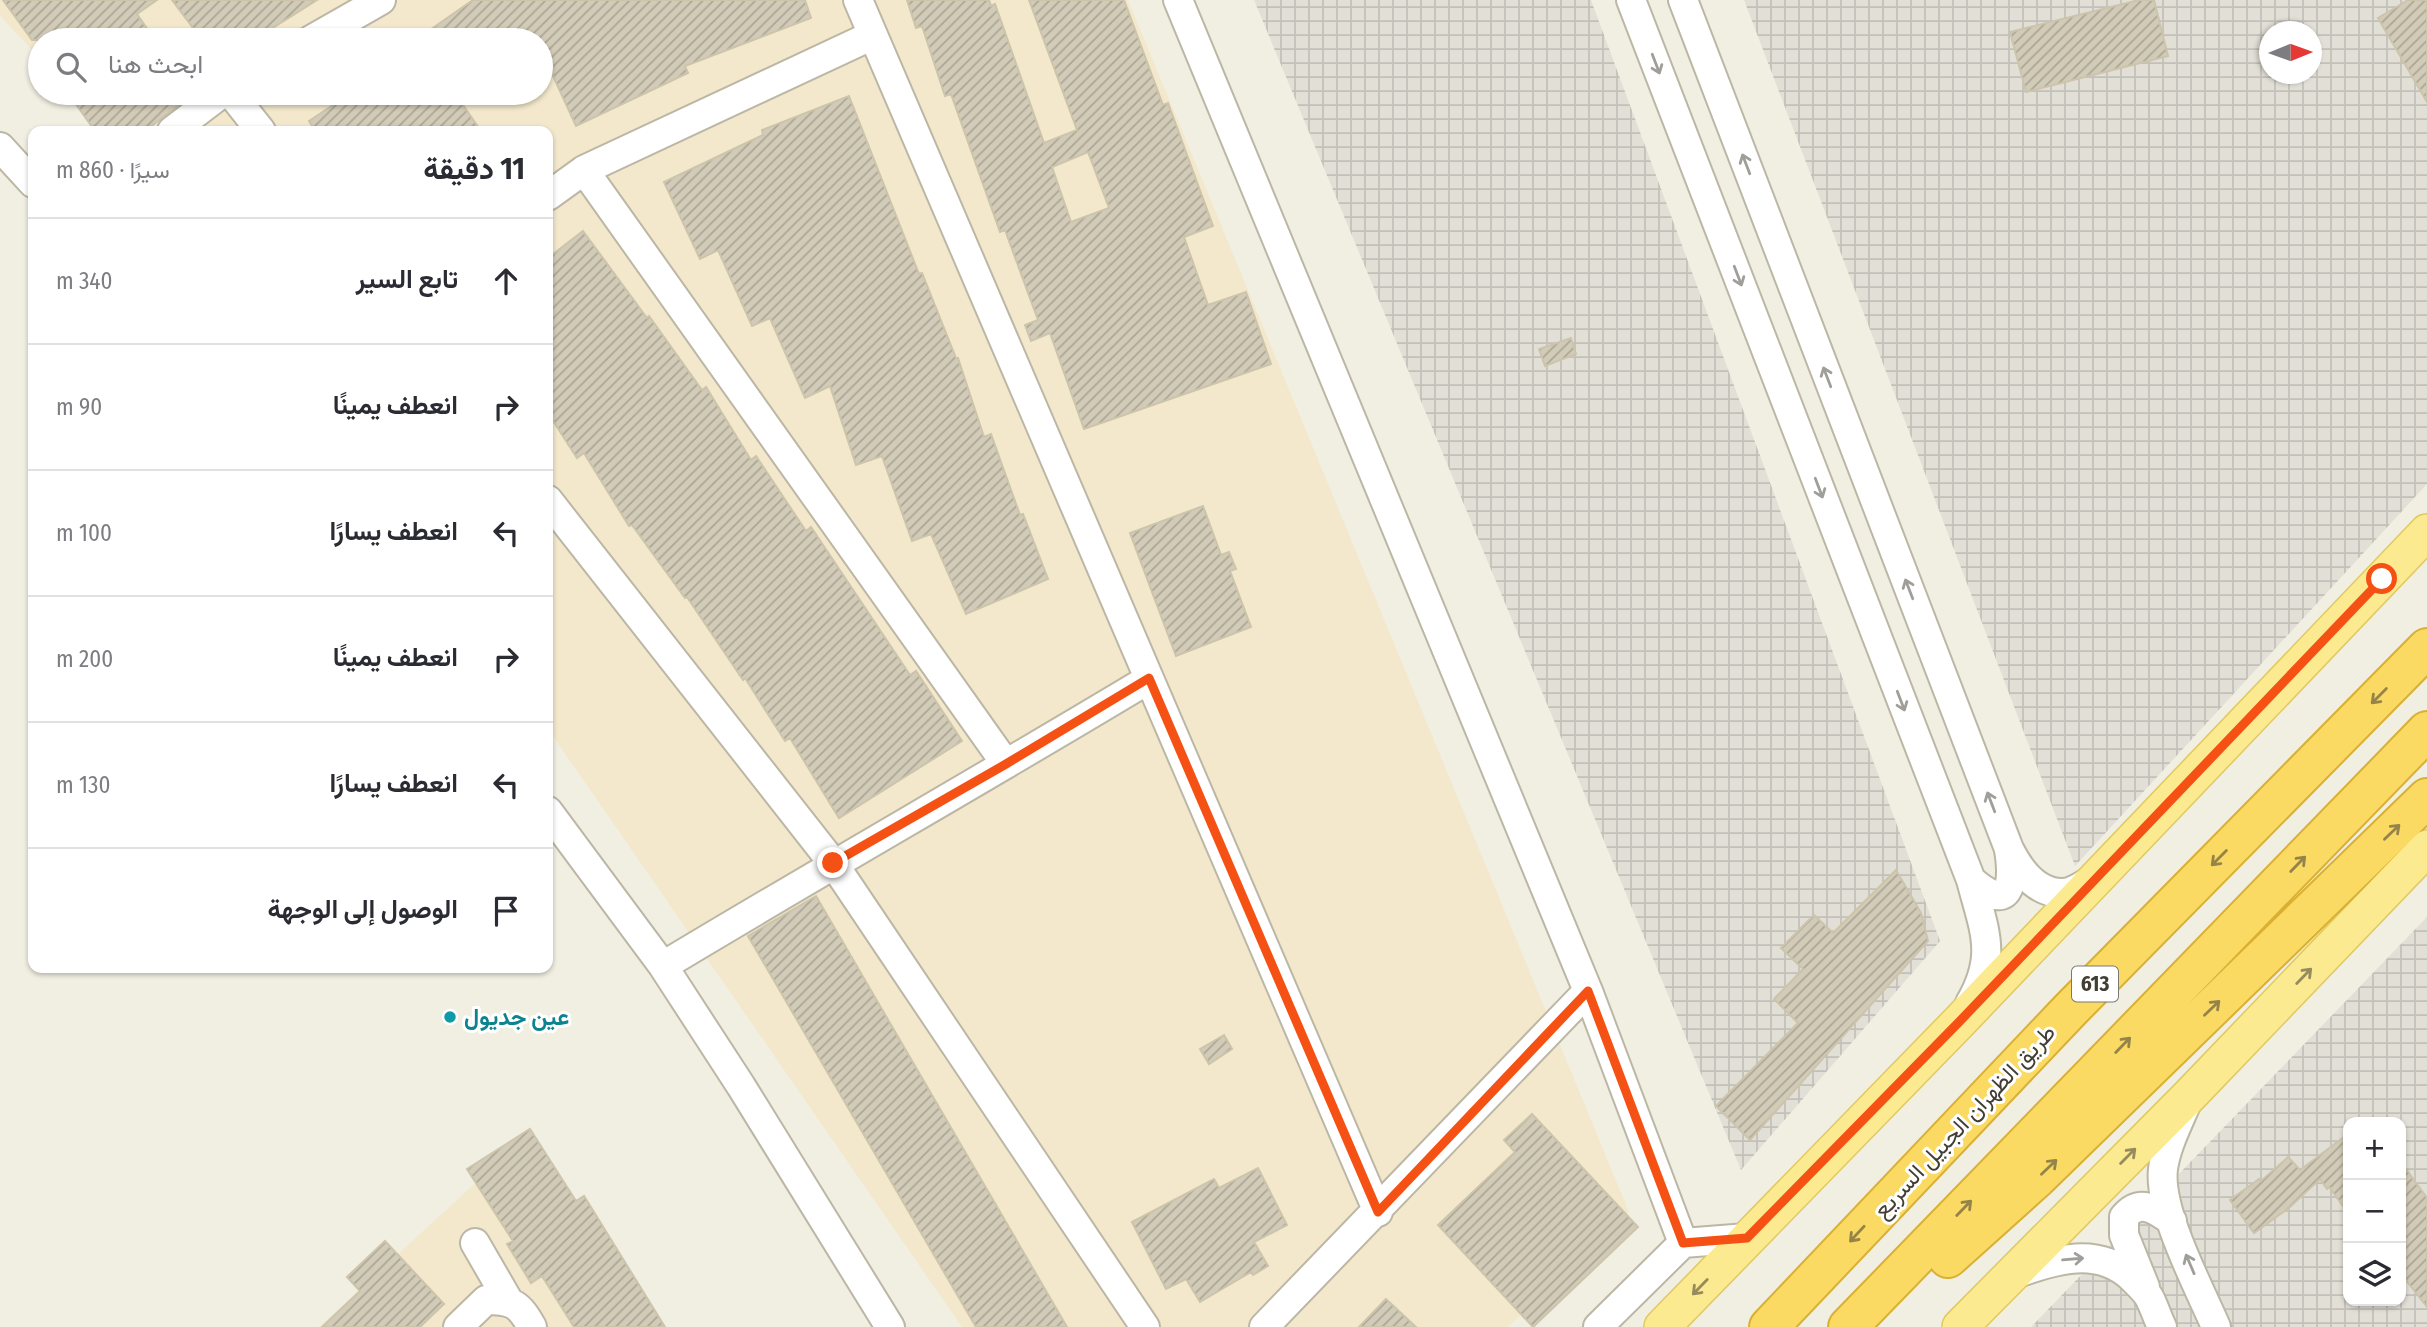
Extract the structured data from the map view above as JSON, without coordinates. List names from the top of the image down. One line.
{"streets":{"highway":["613","طريق الظهران الجبيل السريع"]},"places":["عين جديول"],"north":"right","page":{"search":"ابحث هنا","heading":["11 دقيقة","سيرًا · 860 m"],"list":[["تابع السير","340 m"],["انعطف يمينًا","90 m"],["انعطف يسارًا","100 m"],["انعطف يمينًا","200 m"],["انعطف يسارًا","130 m"],"الوصول إلى الوجهة"],"map_buttons":["+","−"]}}
